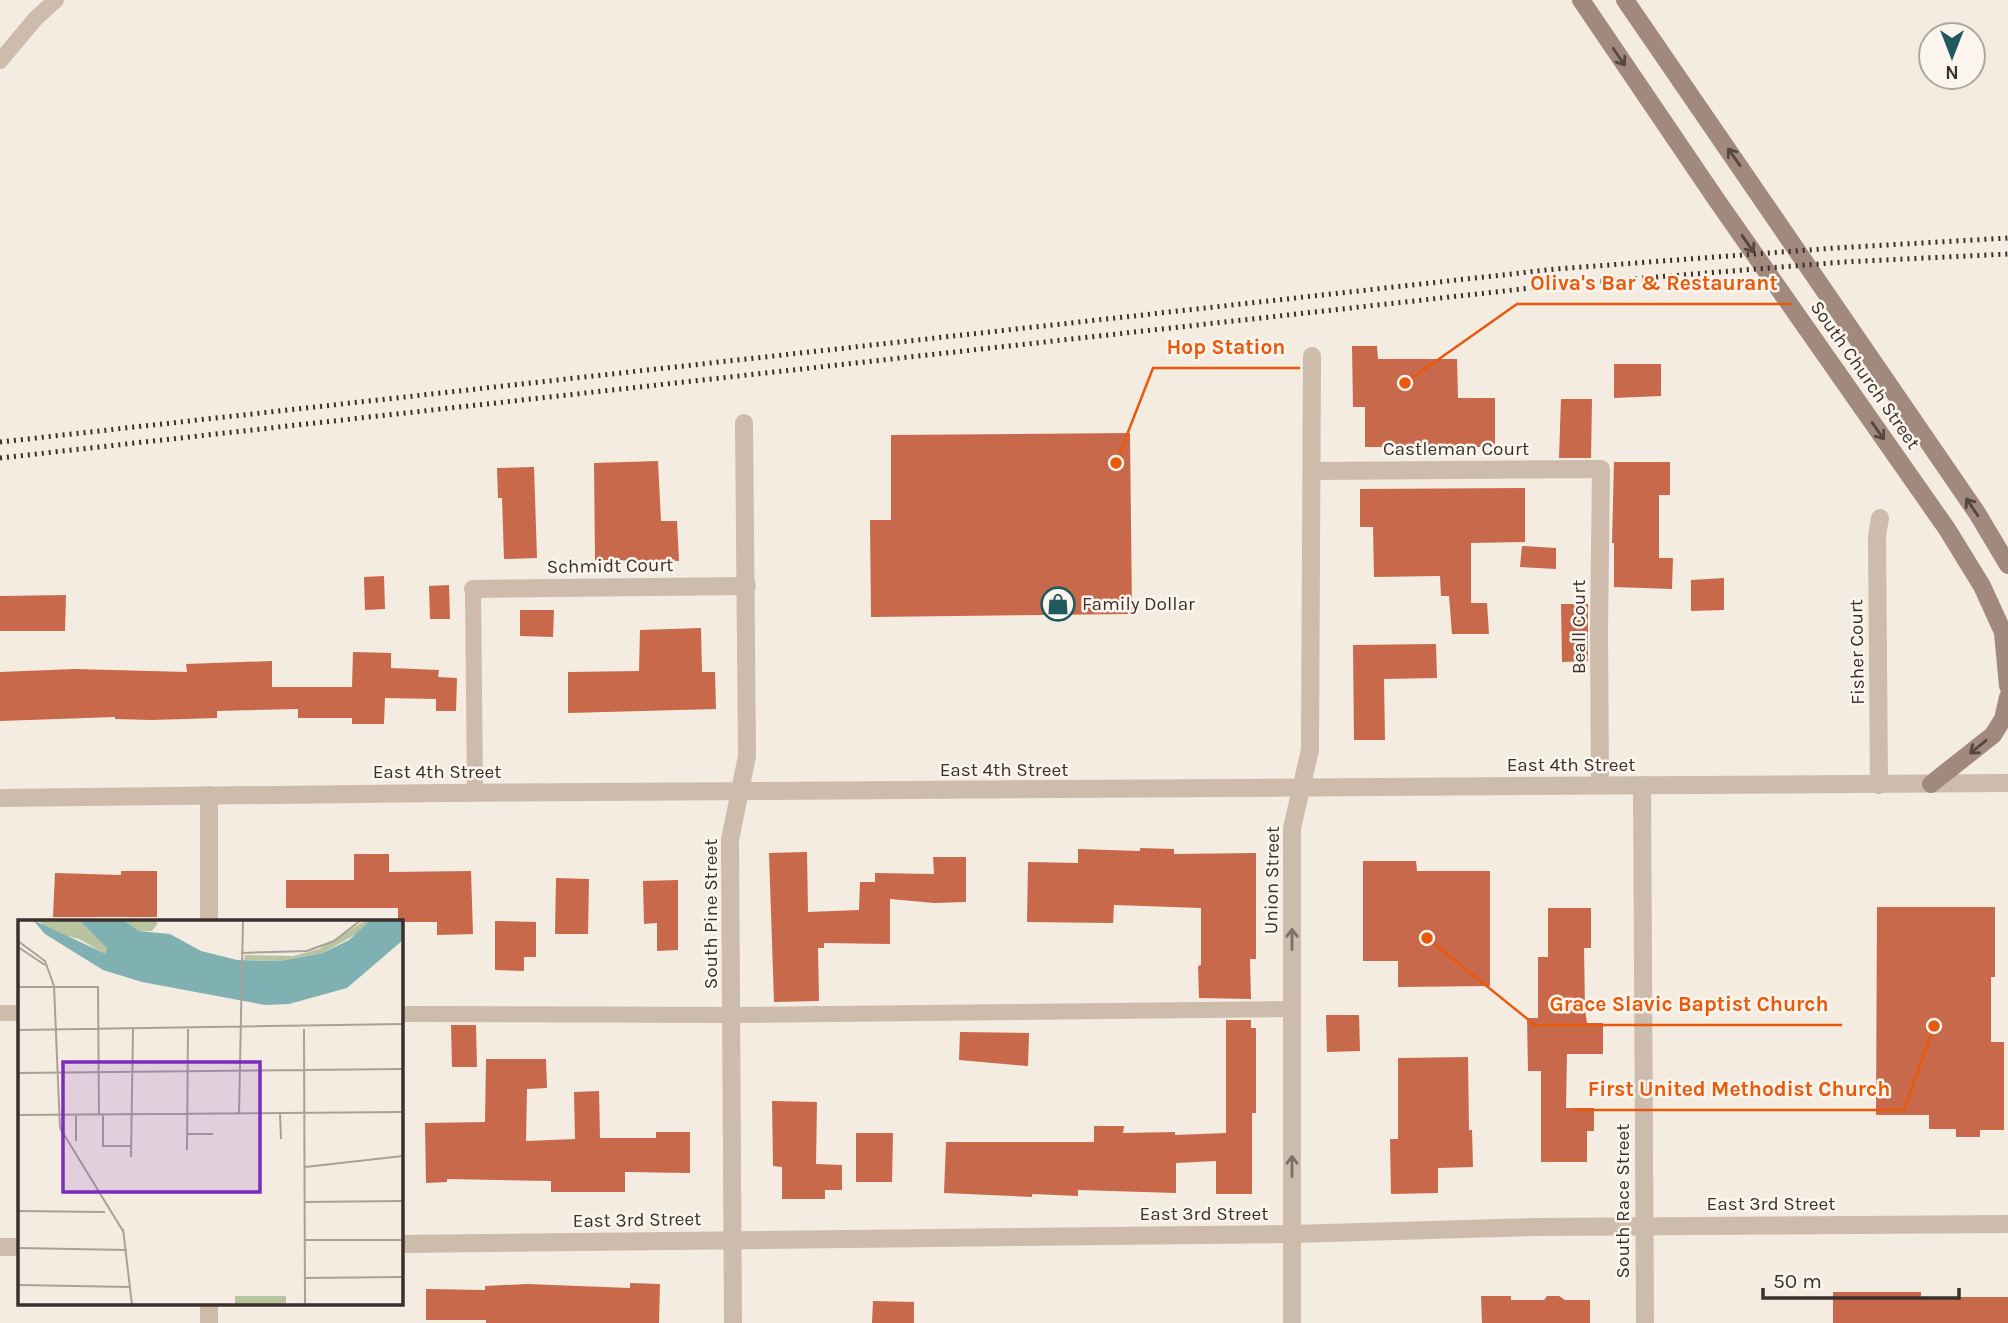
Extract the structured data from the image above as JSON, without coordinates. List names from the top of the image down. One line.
{"streets":{"main road":["South Church Street"],"street":["Castleman Court","Schmidt Court","Beall Court","Fisher Court","East 4th Street","Union Street","South Pine Street","South Race Street","East 3rd Street"]},"crossings":[["Castleman Court","Beall Court"],["Castleman Court","Union Street"],["Schmidt Court","South Pine Street"],["Beall Court","East 4th Street"],["Fisher Court","East 4th Street"],["East 4th Street","Union Street"],["East 4th Street","South Pine Street"],["East 4th Street","South Race Street"],["Union Street","East 3rd Street"],["South Pine Street","East 3rd Street"],["South Race Street","East 3rd Street"]],"one_way":["Union Street"],"places":{"other":["Oliva's Bar & Restaurant","Hop Station","Grace Slavic Baptist Church","First United Methodist Church"],"shop":["Family Dollar"]},"scale_bar":"50 m","north":"bottom"}
